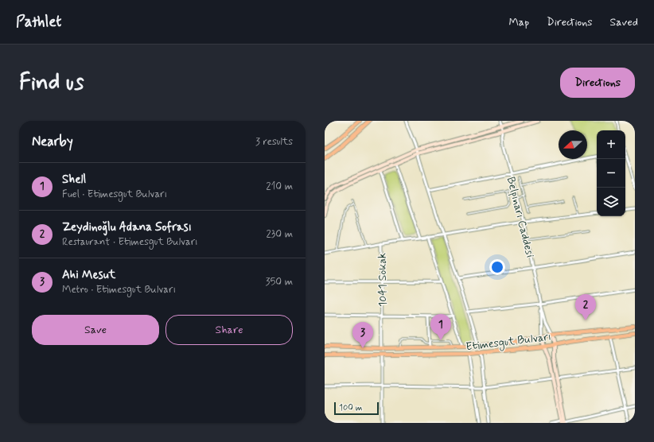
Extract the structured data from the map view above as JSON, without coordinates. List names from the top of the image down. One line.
{"streets":{"main road":["Belpınarı Caddesi","Etimesgut Bulvarı"],"street":["1041 Sokak"]},"crossings":[["Belpınarı Caddesi","Etimesgut Bulvarı"],["1041 Sokak","Etimesgut Bulvarı"]],"scale_bar":"100 m","north":"left","page":{"header":"Pathlet","nav":["Map","Directions","Saved"],"buttons":["Directions",["Save","Share"]],"title":"Find us","heading":["Nearby","3 results"],"map_buttons":["+","−"],"list":[{"mark":"1","name":"Shell","note":"Fuel · Etimesgut Bulvarı","value":"210 m"},{"mark":"2","name":"Zeydinoğlu Adana Sofrası","note":"Restaurant · Etimesgut Bulvarı","value":"230 m"},{"mark":"3","name":"Ahi Mesut","note":"Metro · Etimesgut Bulvarı","value":"350 m"}],"pins":["2","1","3"],"scale":"100 m"}}
